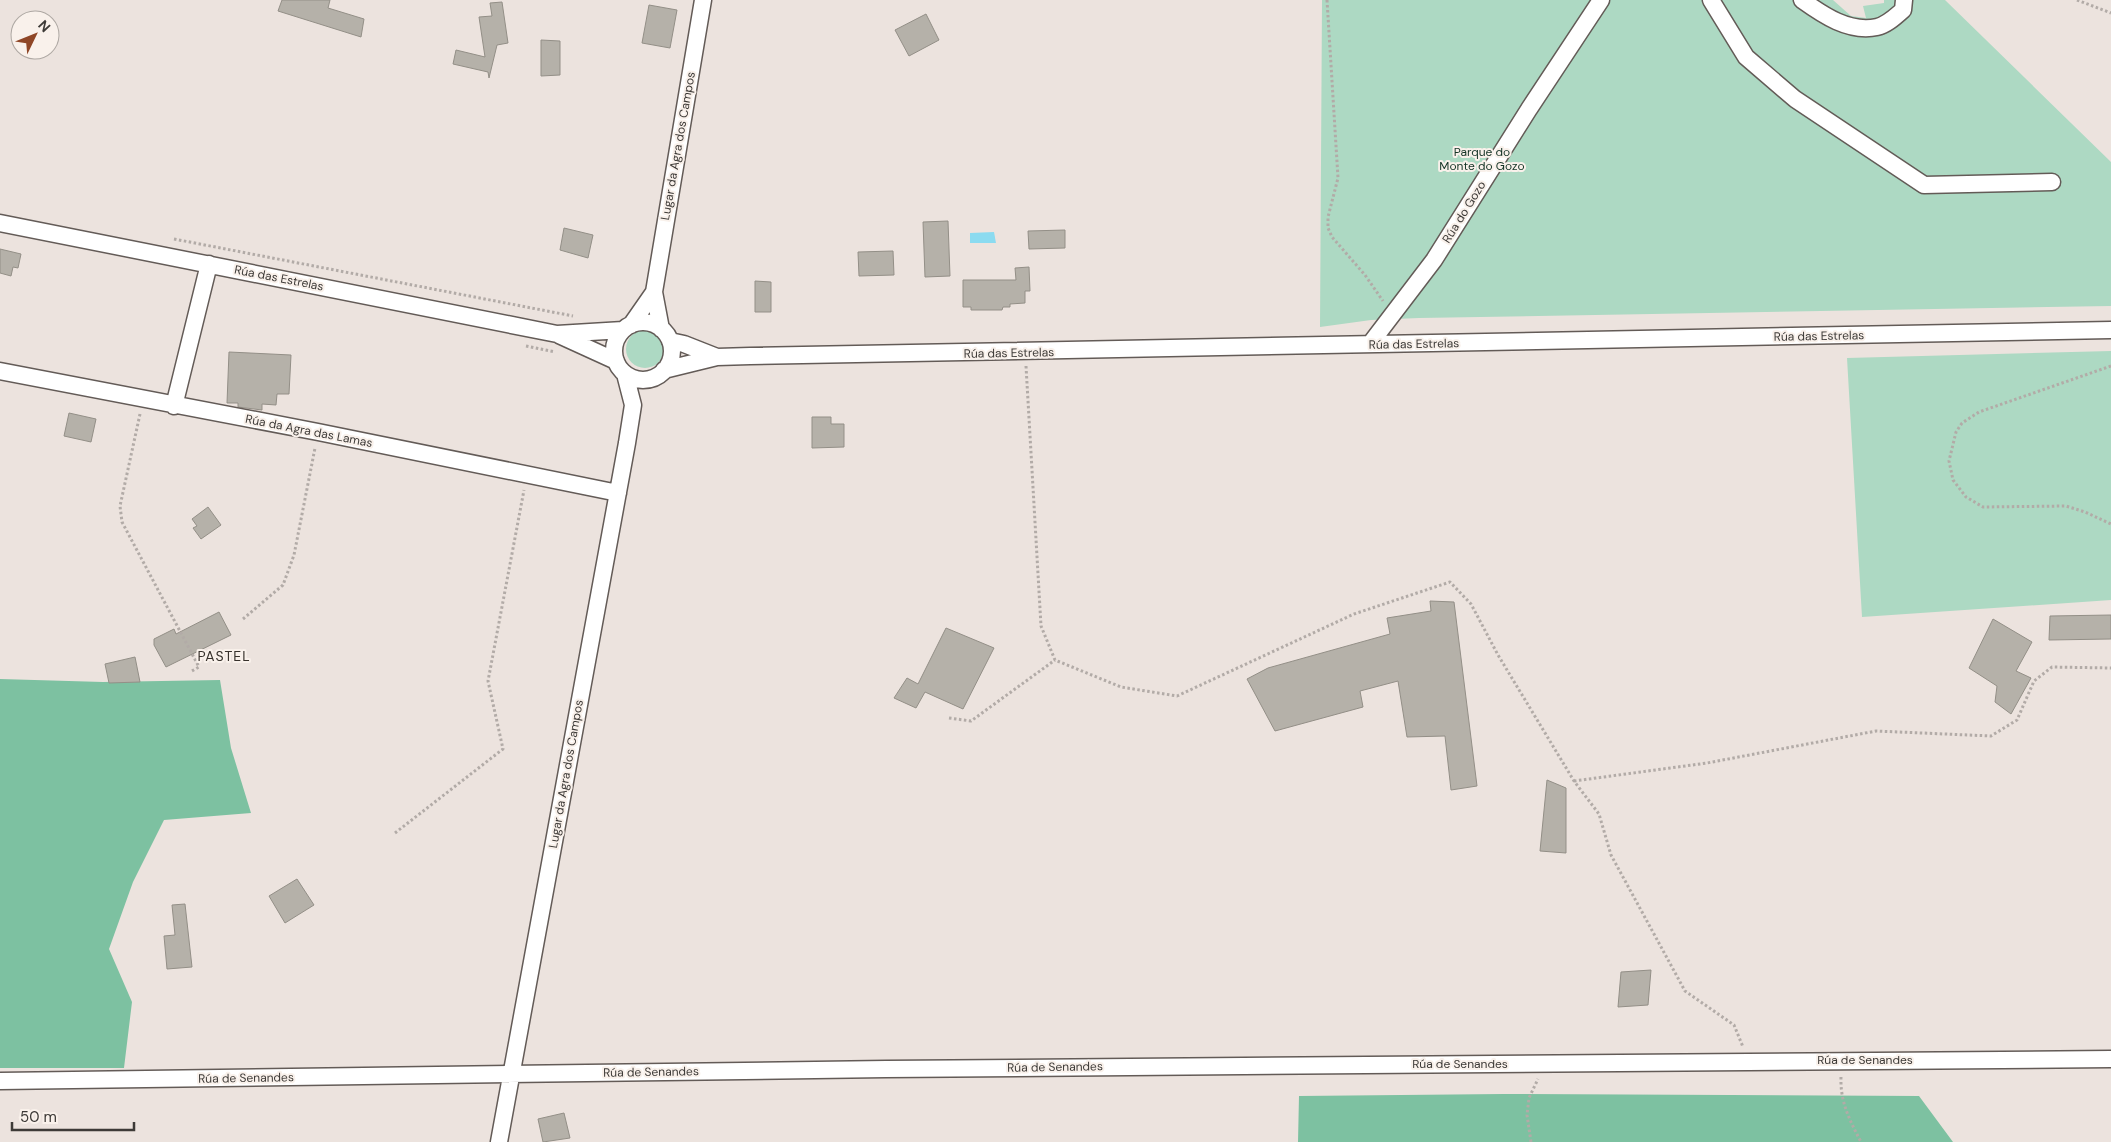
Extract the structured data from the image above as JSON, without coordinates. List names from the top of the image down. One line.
{"streets":{"street":["Lugar da Agra dos Campos","Rúa do Gozo","Rúa das Estrelas","Rúa da Agra das Lamas","Rúa de Senandes"]},"crossings":[["Lugar da Agra dos Campos","Rúa das Estrelas"],["Lugar da Agra dos Campos","Rúa da Agra das Lamas"],["Lugar da Agra dos Campos","Rúa de Senandes"],["Rúa do Gozo","Rúa das Estrelas"]],"districts":["PASTEL"],"parks":["Parque do Monte do Gozo"],"scale_bar":"50 m","north":"top right"}
